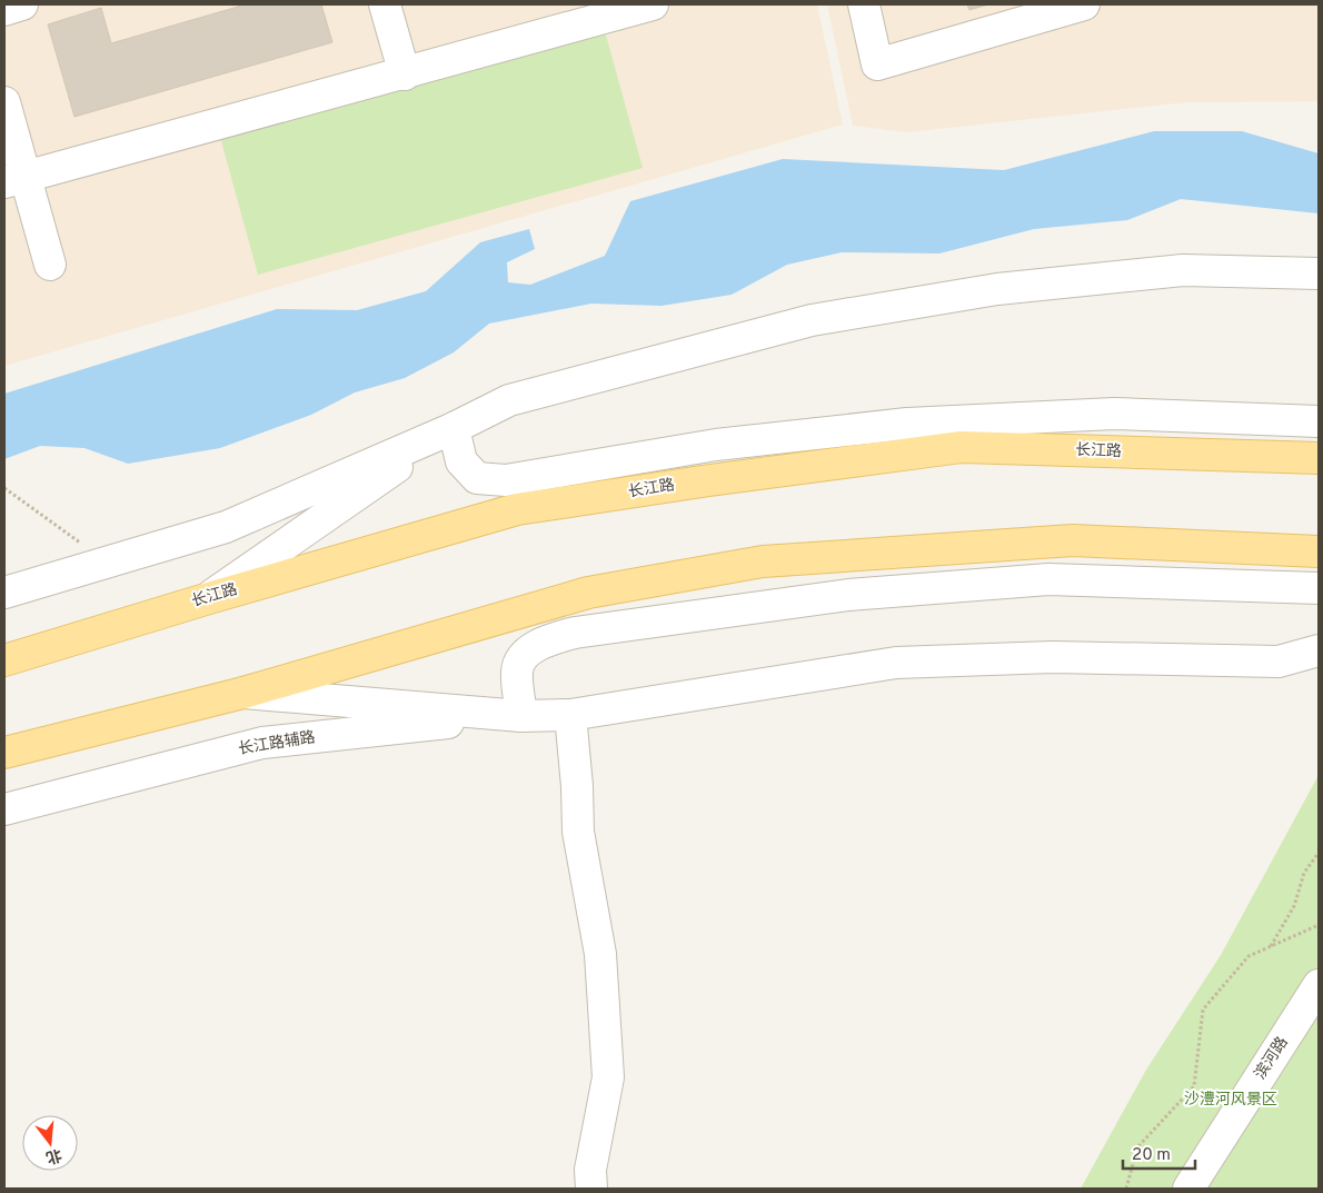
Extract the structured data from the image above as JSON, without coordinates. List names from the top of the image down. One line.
{"streets":{"main road":["长江路"],"street":["长江路辅路","滨河路"]},"parks":["沙澧河风景区"],"scale_bar":"20 m","north":"bottom"}
